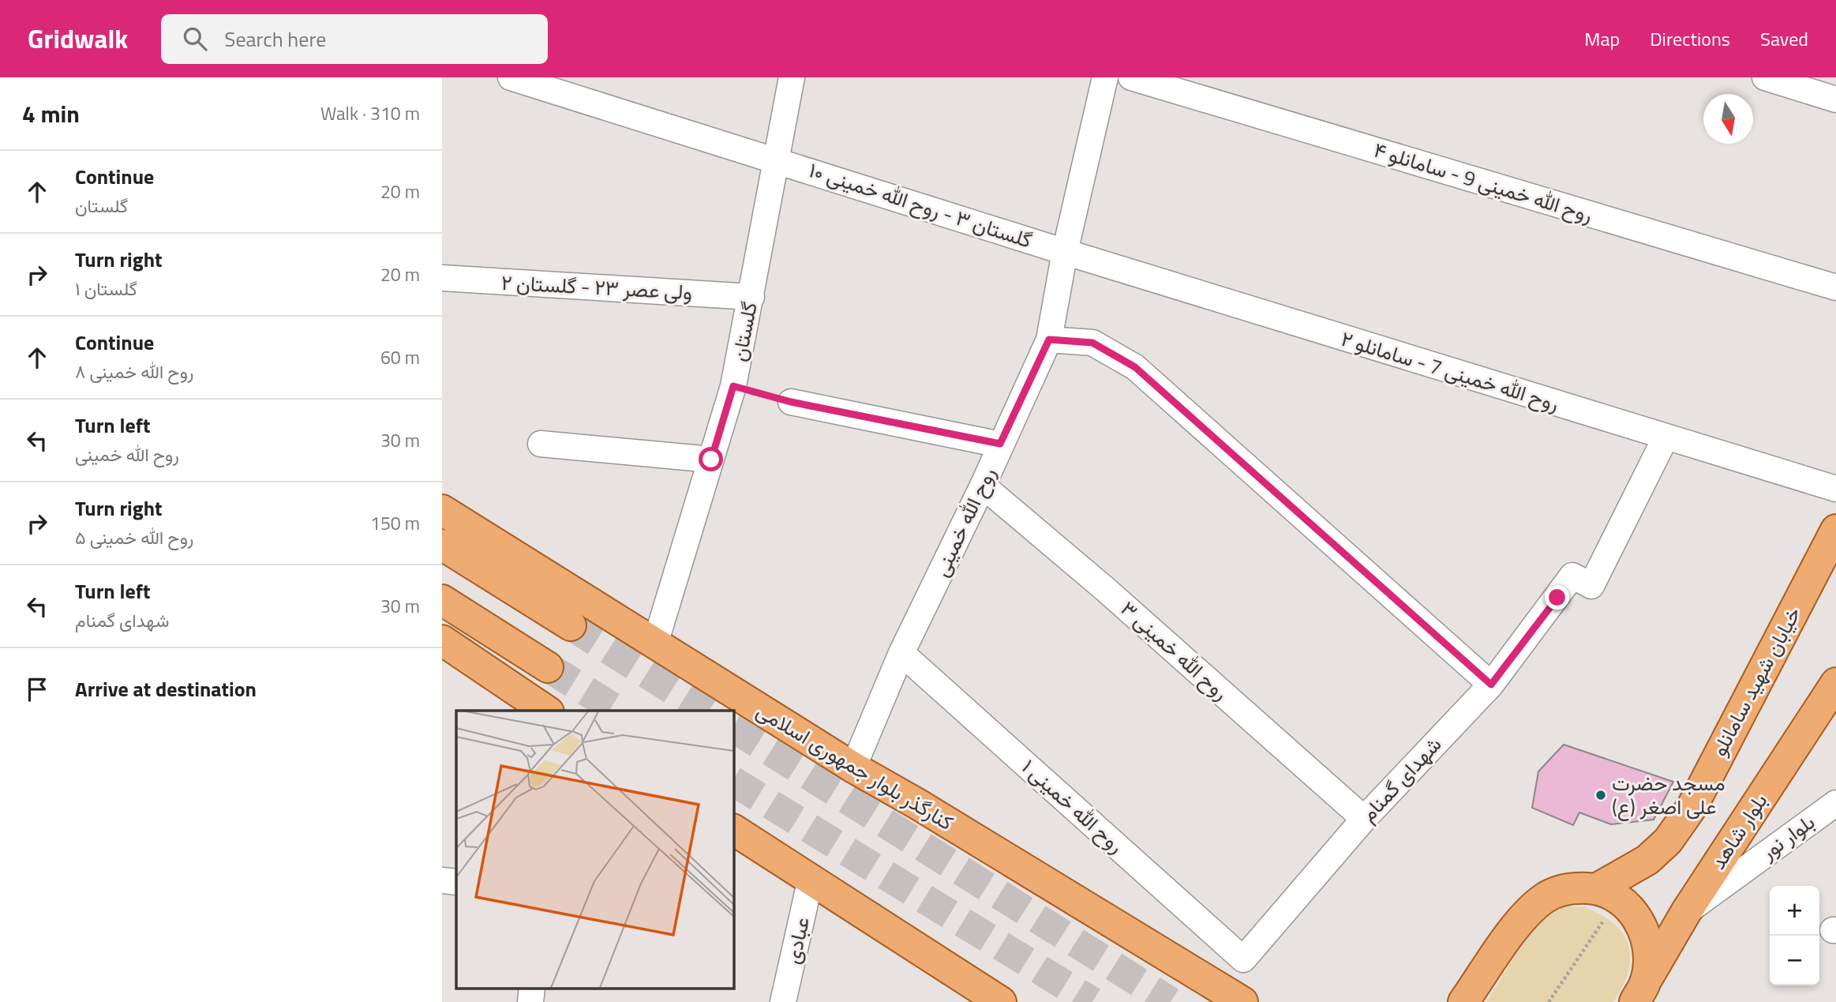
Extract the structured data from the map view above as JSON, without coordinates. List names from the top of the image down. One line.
{"streets":{"main road":["خیابان شهید سامانلو","کنارگذر بلوار جمهوری اسلامی","بلوار شاهد"],"street":["روح الله خمینی 9 - سامانلو ۴","گلستان ۳ - روح الله خمینی ۱۰","ولی عصر ۲۳ - گلستان ۲","گلستان","روح الله خمینی 7 - سامانلو ۲","روح الله خمینی","روح الله خمینی ۳","شهدای گمنام","روح الله خمینی ۱","بلوار نور","عبادی"]},"crossings":[["گلستان ۳ - روح الله خمینی ۱۰","گلستان"],["گلستان ۳ - روح الله خمینی ۱۰","روح الله خمینی 7 - سامانلو ۲"],["گلستان ۳ - روح الله خمینی ۱۰","روح الله خمینی"],["ولی عصر ۲۳ - گلستان ۲","گلستان"],["گلستان","کنارگذر بلوار جمهوری اسلامی"],["روح الله خمینی 7 - سامانلو ۲","روح الله خمینی"],["روح الله خمینی 7 - سامانلو ۲","شهدای گمنام"],["روح الله خمینی","روح الله خمینی ۳"],["روح الله خمینی","کنارگذر بلوار جمهوری اسلامی"],["روح الله خمینی","روح الله خمینی ۱"],["روح الله خمینی ۳","شهدای گمنام"],["شهدای گمنام","روح الله خمینی ۱"],["بلوار شاهد","بلوار نور"]],"places":["مسجد حضرت علی اصغر (ع)"],"north":"bottom","page":{"header":"Gridwalk","search":"Search here","nav":["Map","Directions","Saved"],"heading":["4 min","Walk · 310 m"],"list":[["Continue","گلستان","20 m"],["Turn right","گلستان ۱","20 m"],["Continue","روح الله خمینی ۸","60 m"],["Turn left","روح الله خمینی","30 m"],["Turn right","روح الله خمینی ۵","150 m"],["Turn left","شهدای گمنام","30 m"],"Arrive at destination"],"map_buttons":["+","−"]}}
